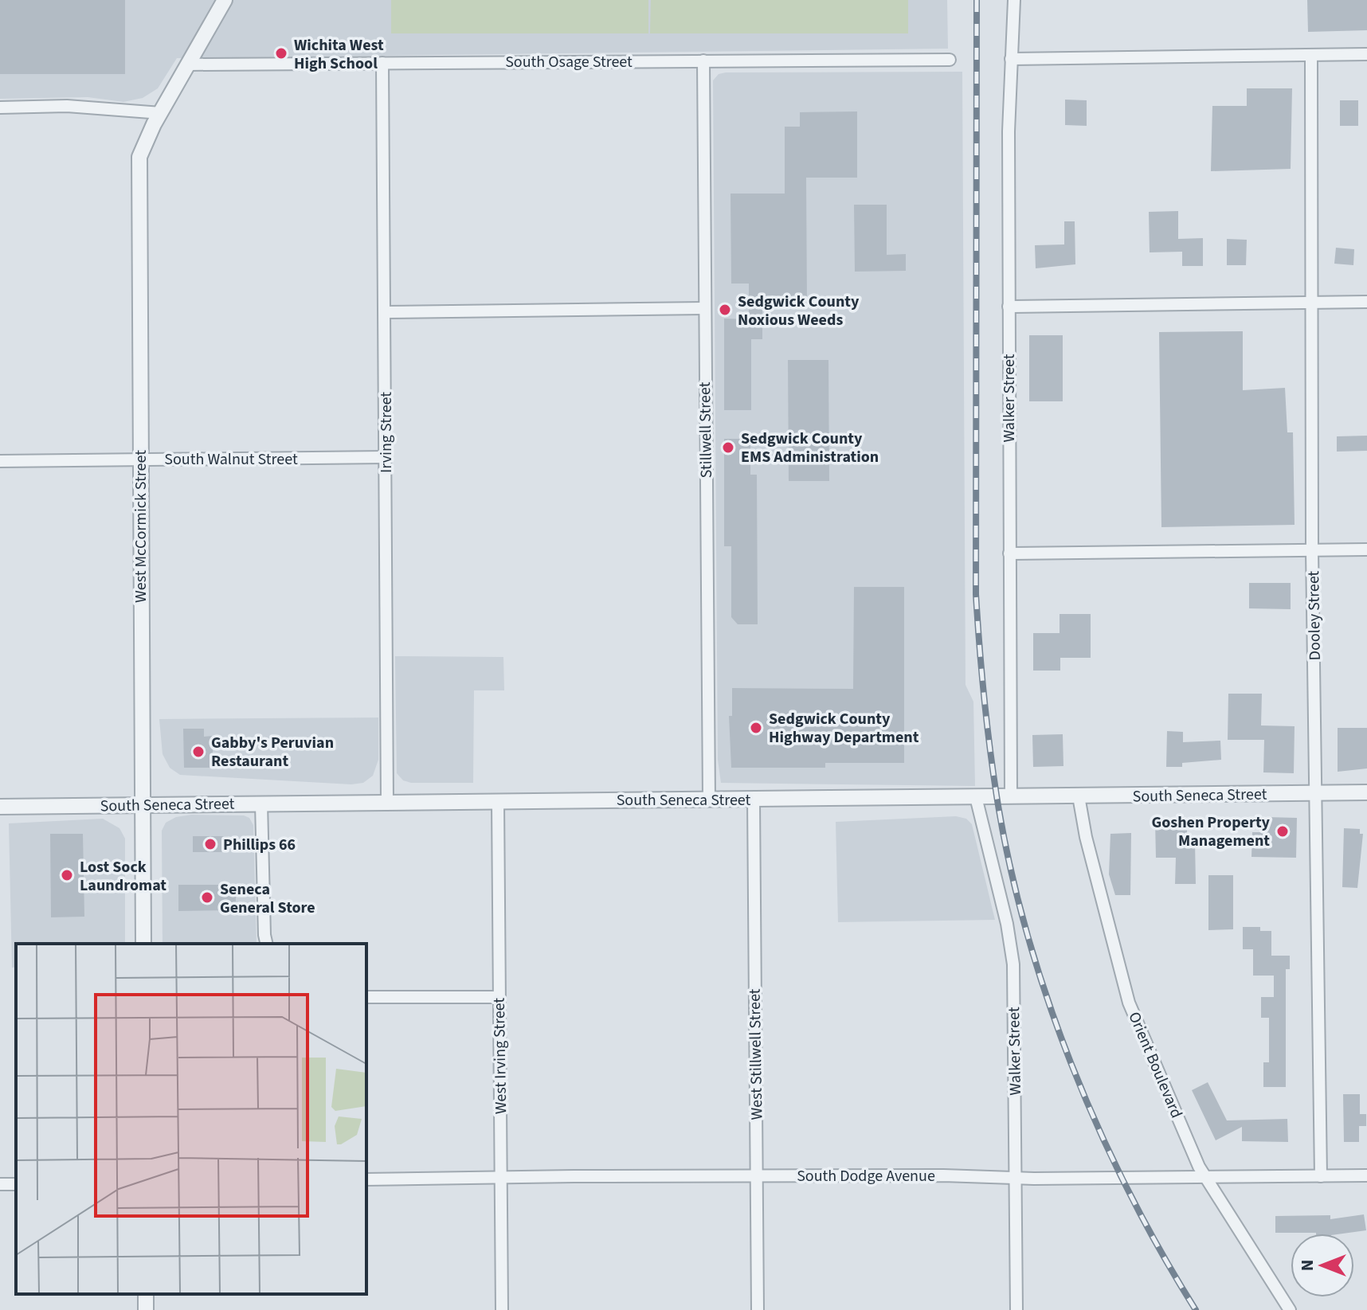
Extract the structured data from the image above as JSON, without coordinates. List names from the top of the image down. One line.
{"streets":{"street":["South Osage Street","Walker Street","Stillwell Street","Irving Street","South Walnut Street","West McCormick Street","Dooley Street","South Seneca Street","West Stillwell Street","West Irving Street","Orient Boulevard","South Dodge Avenue"]},"crossings":[["South Osage Street","Stillwell Street"],["South Osage Street","Irving Street"],["South Osage Street","West McCormick Street"],["Walker Street","South Seneca Street"],["Walker Street","South Dodge Avenue"],["Stillwell Street","South Seneca Street"],["Irving Street","South Walnut Street"],["Irving Street","South Seneca Street"],["South Walnut Street","West McCormick Street"],["West McCormick Street","South Seneca Street"],["Dooley Street","South Seneca Street"],["Dooley Street","South Dodge Avenue"],["South Seneca Street","West Stillwell Street"],["South Seneca Street","West Irving Street"],["South Seneca Street","Orient Boulevard"],["West Stillwell Street","South Dodge Avenue"],["West Irving Street","South Dodge Avenue"],["Orient Boulevard","South Dodge Avenue"]],"places":["Wichita West High School","Sedgwick County Noxious Weeds","Sedgwick County EMS Administration","Sedgwick County Highway Department","Gabby's Peruvian Restaurant","Goshen Property Management","Phillips 66","Lost Sock Laundromat","Seneca General Store"],"north":"left"}
